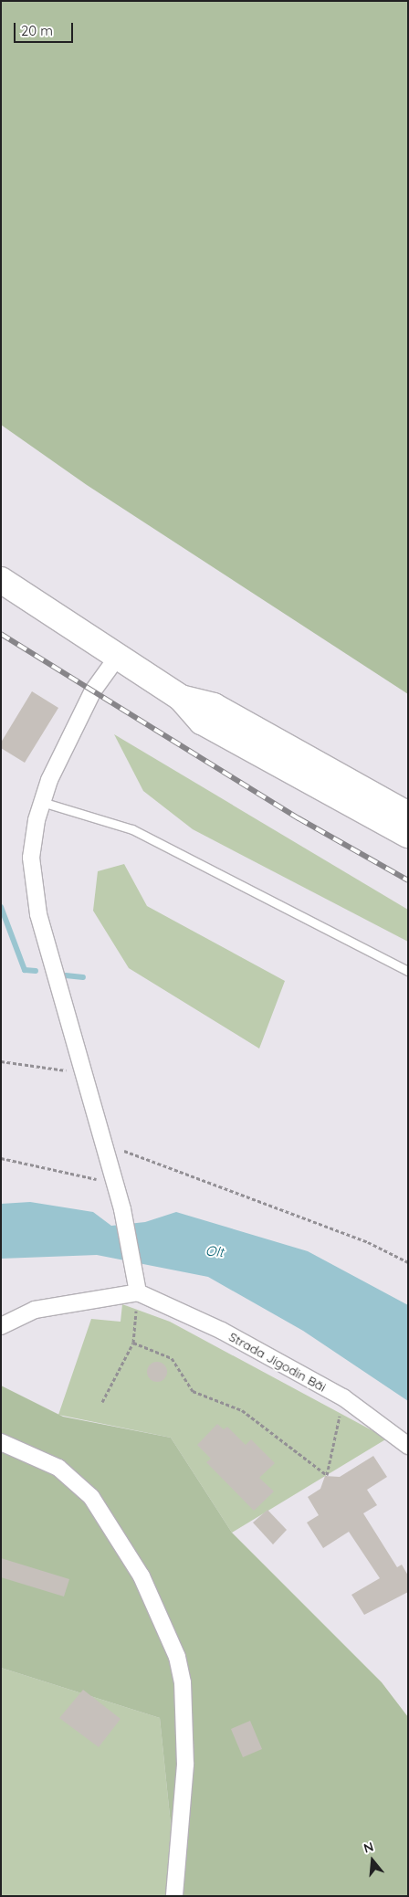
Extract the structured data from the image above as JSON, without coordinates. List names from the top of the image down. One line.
{"streets":{"street":["Strada Jigodin Băi"]},"water":["Olt"],"scale_bar":"20 m","north":"top"}
